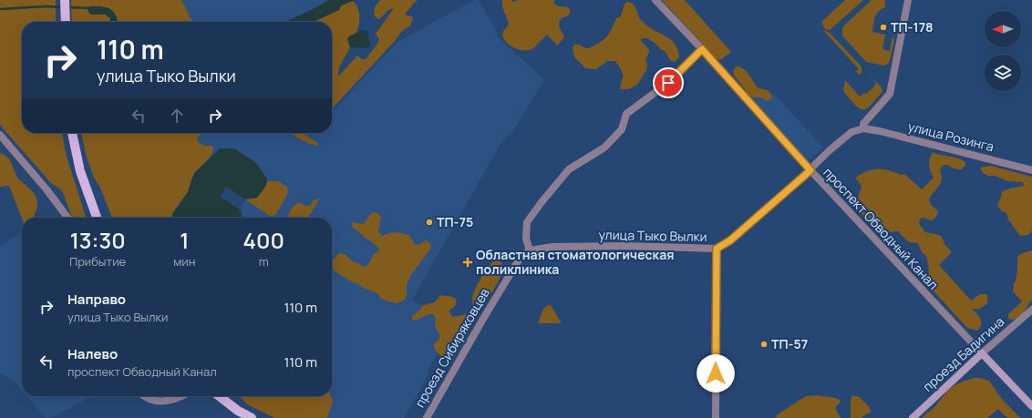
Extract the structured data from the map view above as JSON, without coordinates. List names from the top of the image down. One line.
{"streets":{"main road":["проспект Обводный Канал","проезд Бадигина"],"street":["улица Розинга","улица Тыко Вылки","проезд Сибиряковцев"]},"crossings":[["улица Розинга","улица Тыко Вылки"],["проспект Обводный Канал","улица Тыко Вылки"],["проспект Обводный Канал","проезд Бадигина"],["улица Тыко Вылки","проезд Сибиряковцев"]],"places":{"other":["ТП-178","ТП-75","ТП-57"],"health":["Областная стоматологическая поликлиника"]},"north":"left","page":{"turn":["110 m","улица Тыко Вылки"],"eta":["13:30","Прибытие","1","мин","400","m"],"list":[{"name":"Направо","note":"улица Тыко Вылки","value":"110 m"},{"name":"Налево","note":"проспект Обводный Канал","value":"110 m"}]}}
